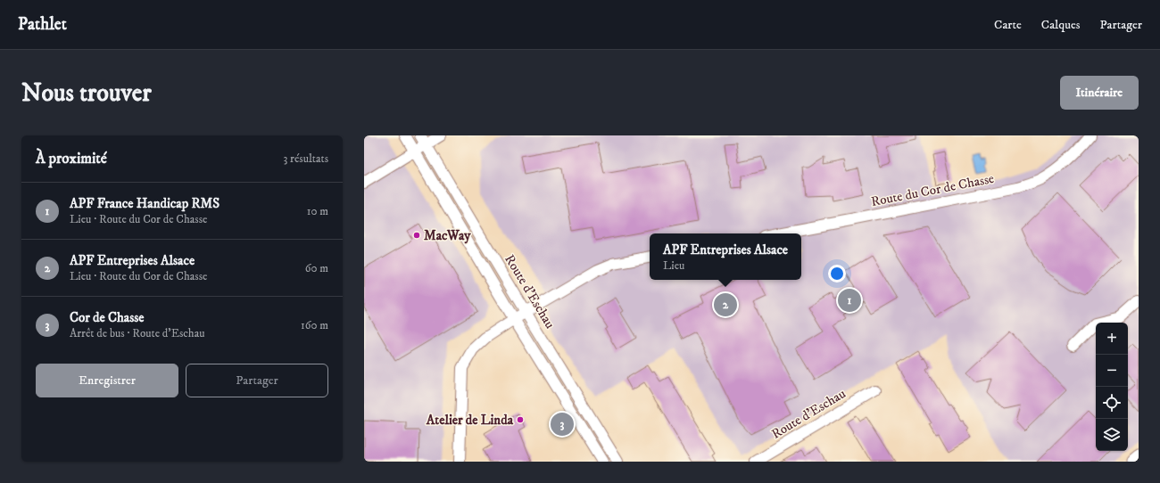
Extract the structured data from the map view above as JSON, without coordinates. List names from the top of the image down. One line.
{"streets":{"street":["Route du Cor de Chasse","Route d'Eschau"]},"places":["MacWay","Atelier de Linda"],"page":{"header":"Pathlet","nav":["Carte","Calques","Partager"],"buttons":["Itinéraire",["Enregistrer","Partager"]],"title":"Nous trouver","heading":["À proximité","3 résultats"],"list":[{"mark":"1","name":"APF France Handicap RMS","note":"Lieu · Route du Cor de Chasse","value":"10 m"},{"mark":"2","name":"APF Entreprises Alsace","note":"Lieu · Route du Cor de Chasse","value":"60 m"},{"mark":"3","name":"Cor de Chasse","note":"Arrêt de bus · Route d'Eschau","value":"160 m"}],"popup":["APF Entreprises Alsace","Lieu"],"pins":["1","2","3"],"map_buttons":["+","−"]}}
